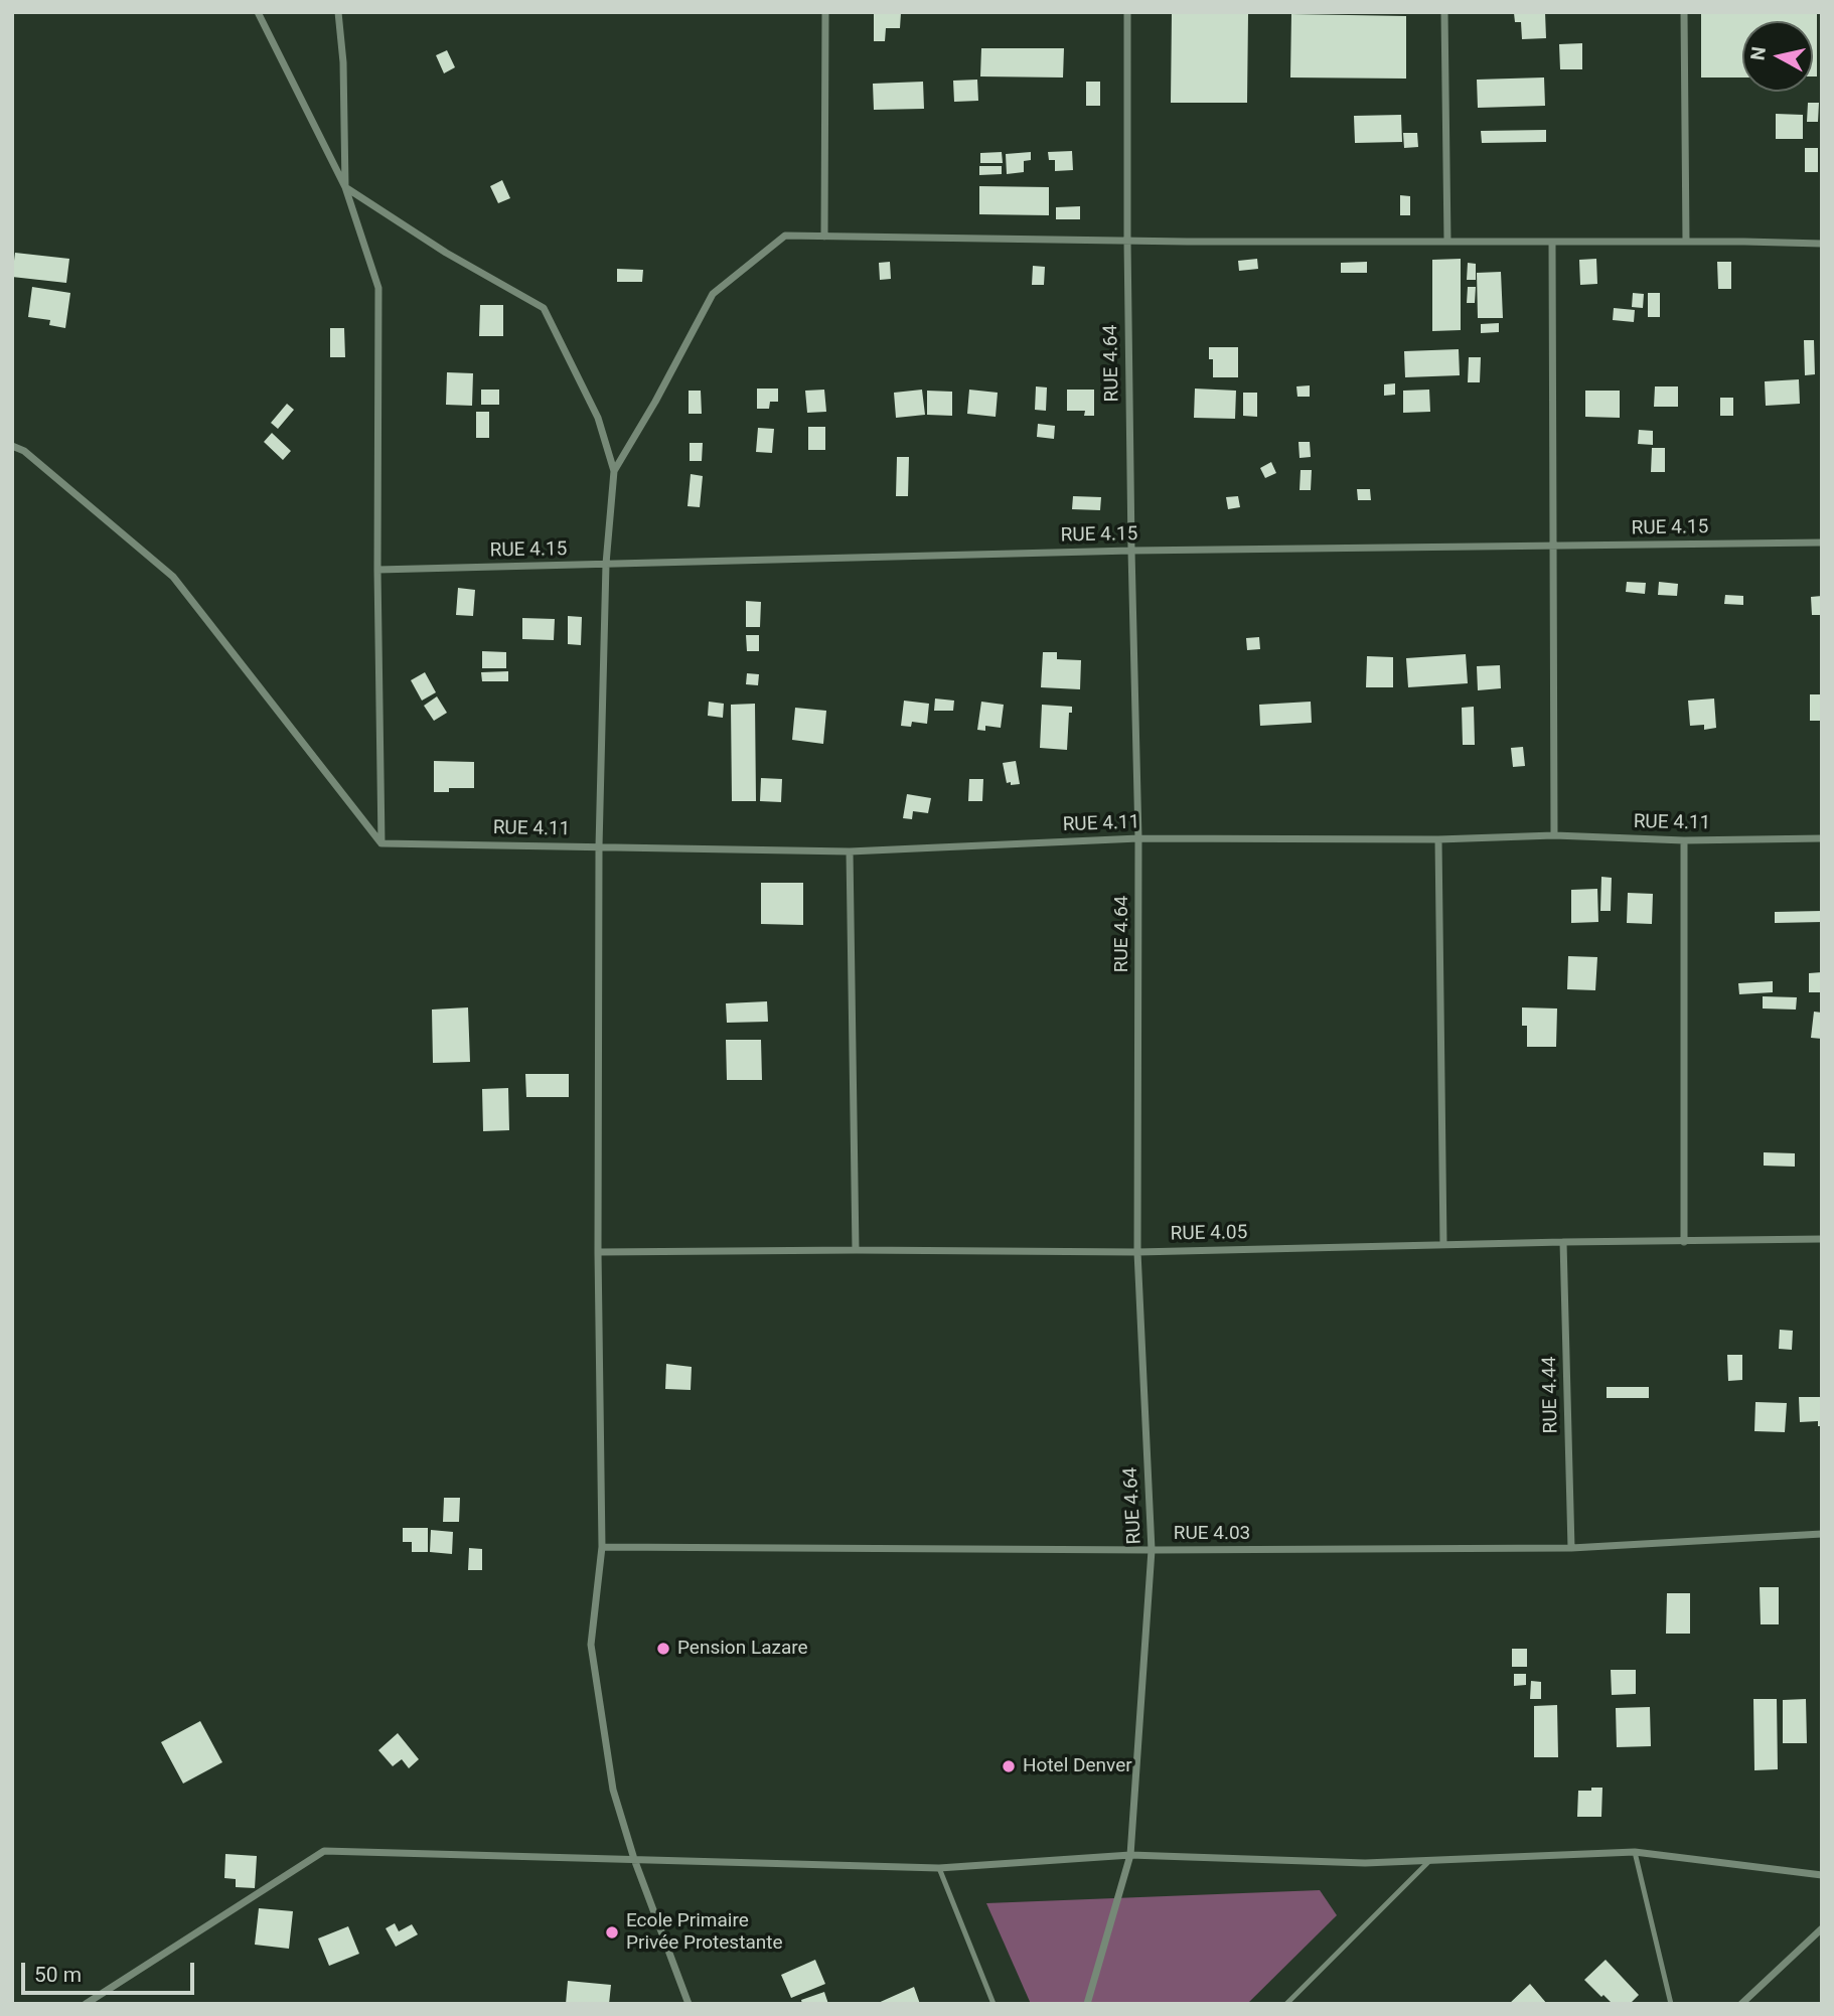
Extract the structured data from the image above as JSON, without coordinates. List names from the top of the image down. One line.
{"streets":{"street":["RUE 4.64","RUE 4.15","RUE 4.11","RUE 4.05","RUE 4.44","RUE 4.03"]},"crossings":[["RUE 4.64","RUE 4.15"],["RUE 4.64","RUE 4.11"],["RUE 4.64","RUE 4.05"],["RUE 4.64","RUE 4.03"],["RUE 4.05","RUE 4.44"],["RUE 4.44","RUE 4.03"]],"places":["Pension Lazare","Hotel Denver","Ecole Primaire Privée Protestante"],"scale_bar":"50 m","north":"left"}
